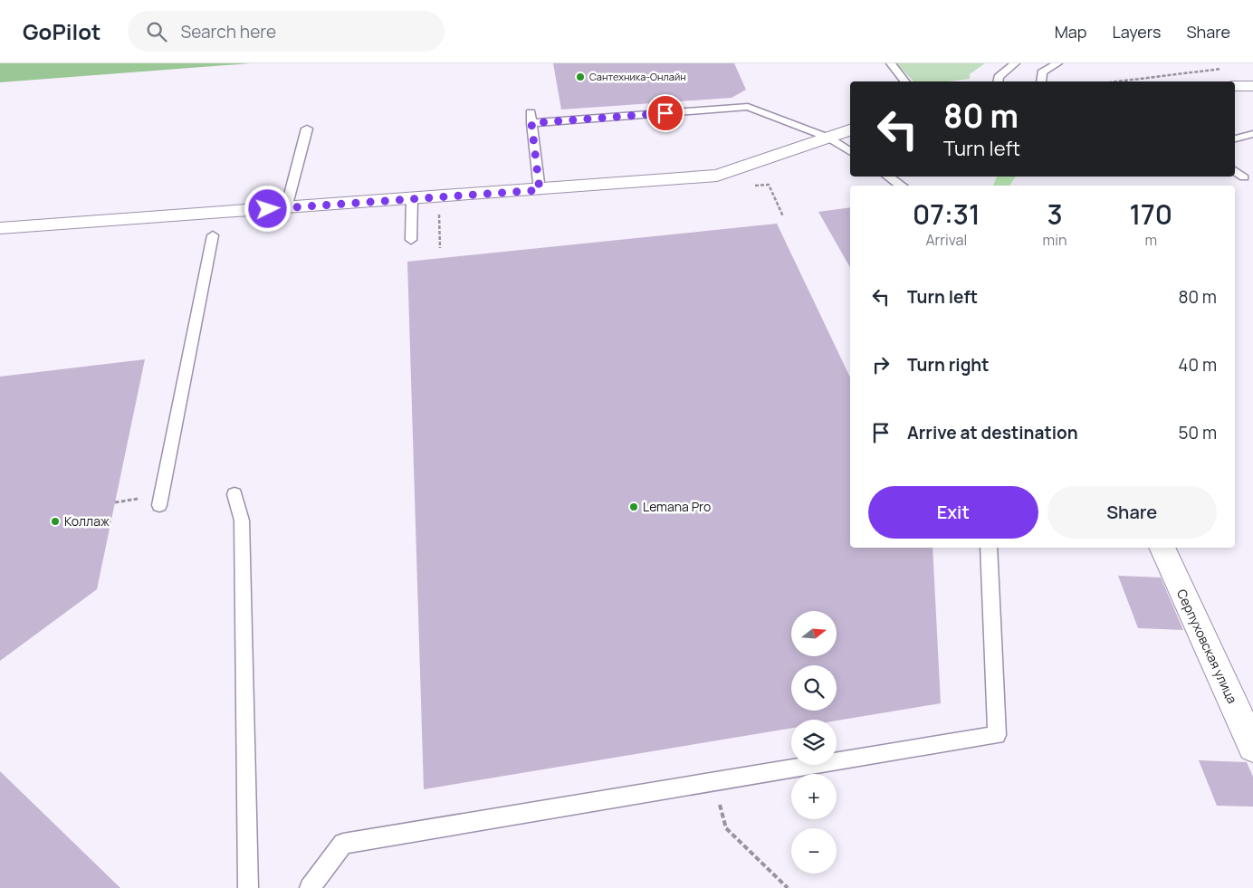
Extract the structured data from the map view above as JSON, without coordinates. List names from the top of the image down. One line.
{"streets":{"street":["Серпуховская улица"]},"places":["Сантехника-Онлайн","Lemana Pro","Коллаж"],"north":"right","page":{"header":"GoPilot","search":"Search here","nav":["Map","Layers","Share"],"turn":["80 m","Turn left"],"eta":["07:31","Arrival","3","min","170","m"],"list":[{"name":"Turn left","value":"80 m"},{"name":"Turn right","value":"40 m"},{"name":"Arrive at destination","value":"50 m"}],"buttons":["Exit","Share"],"map_buttons":["+","−"]}}
